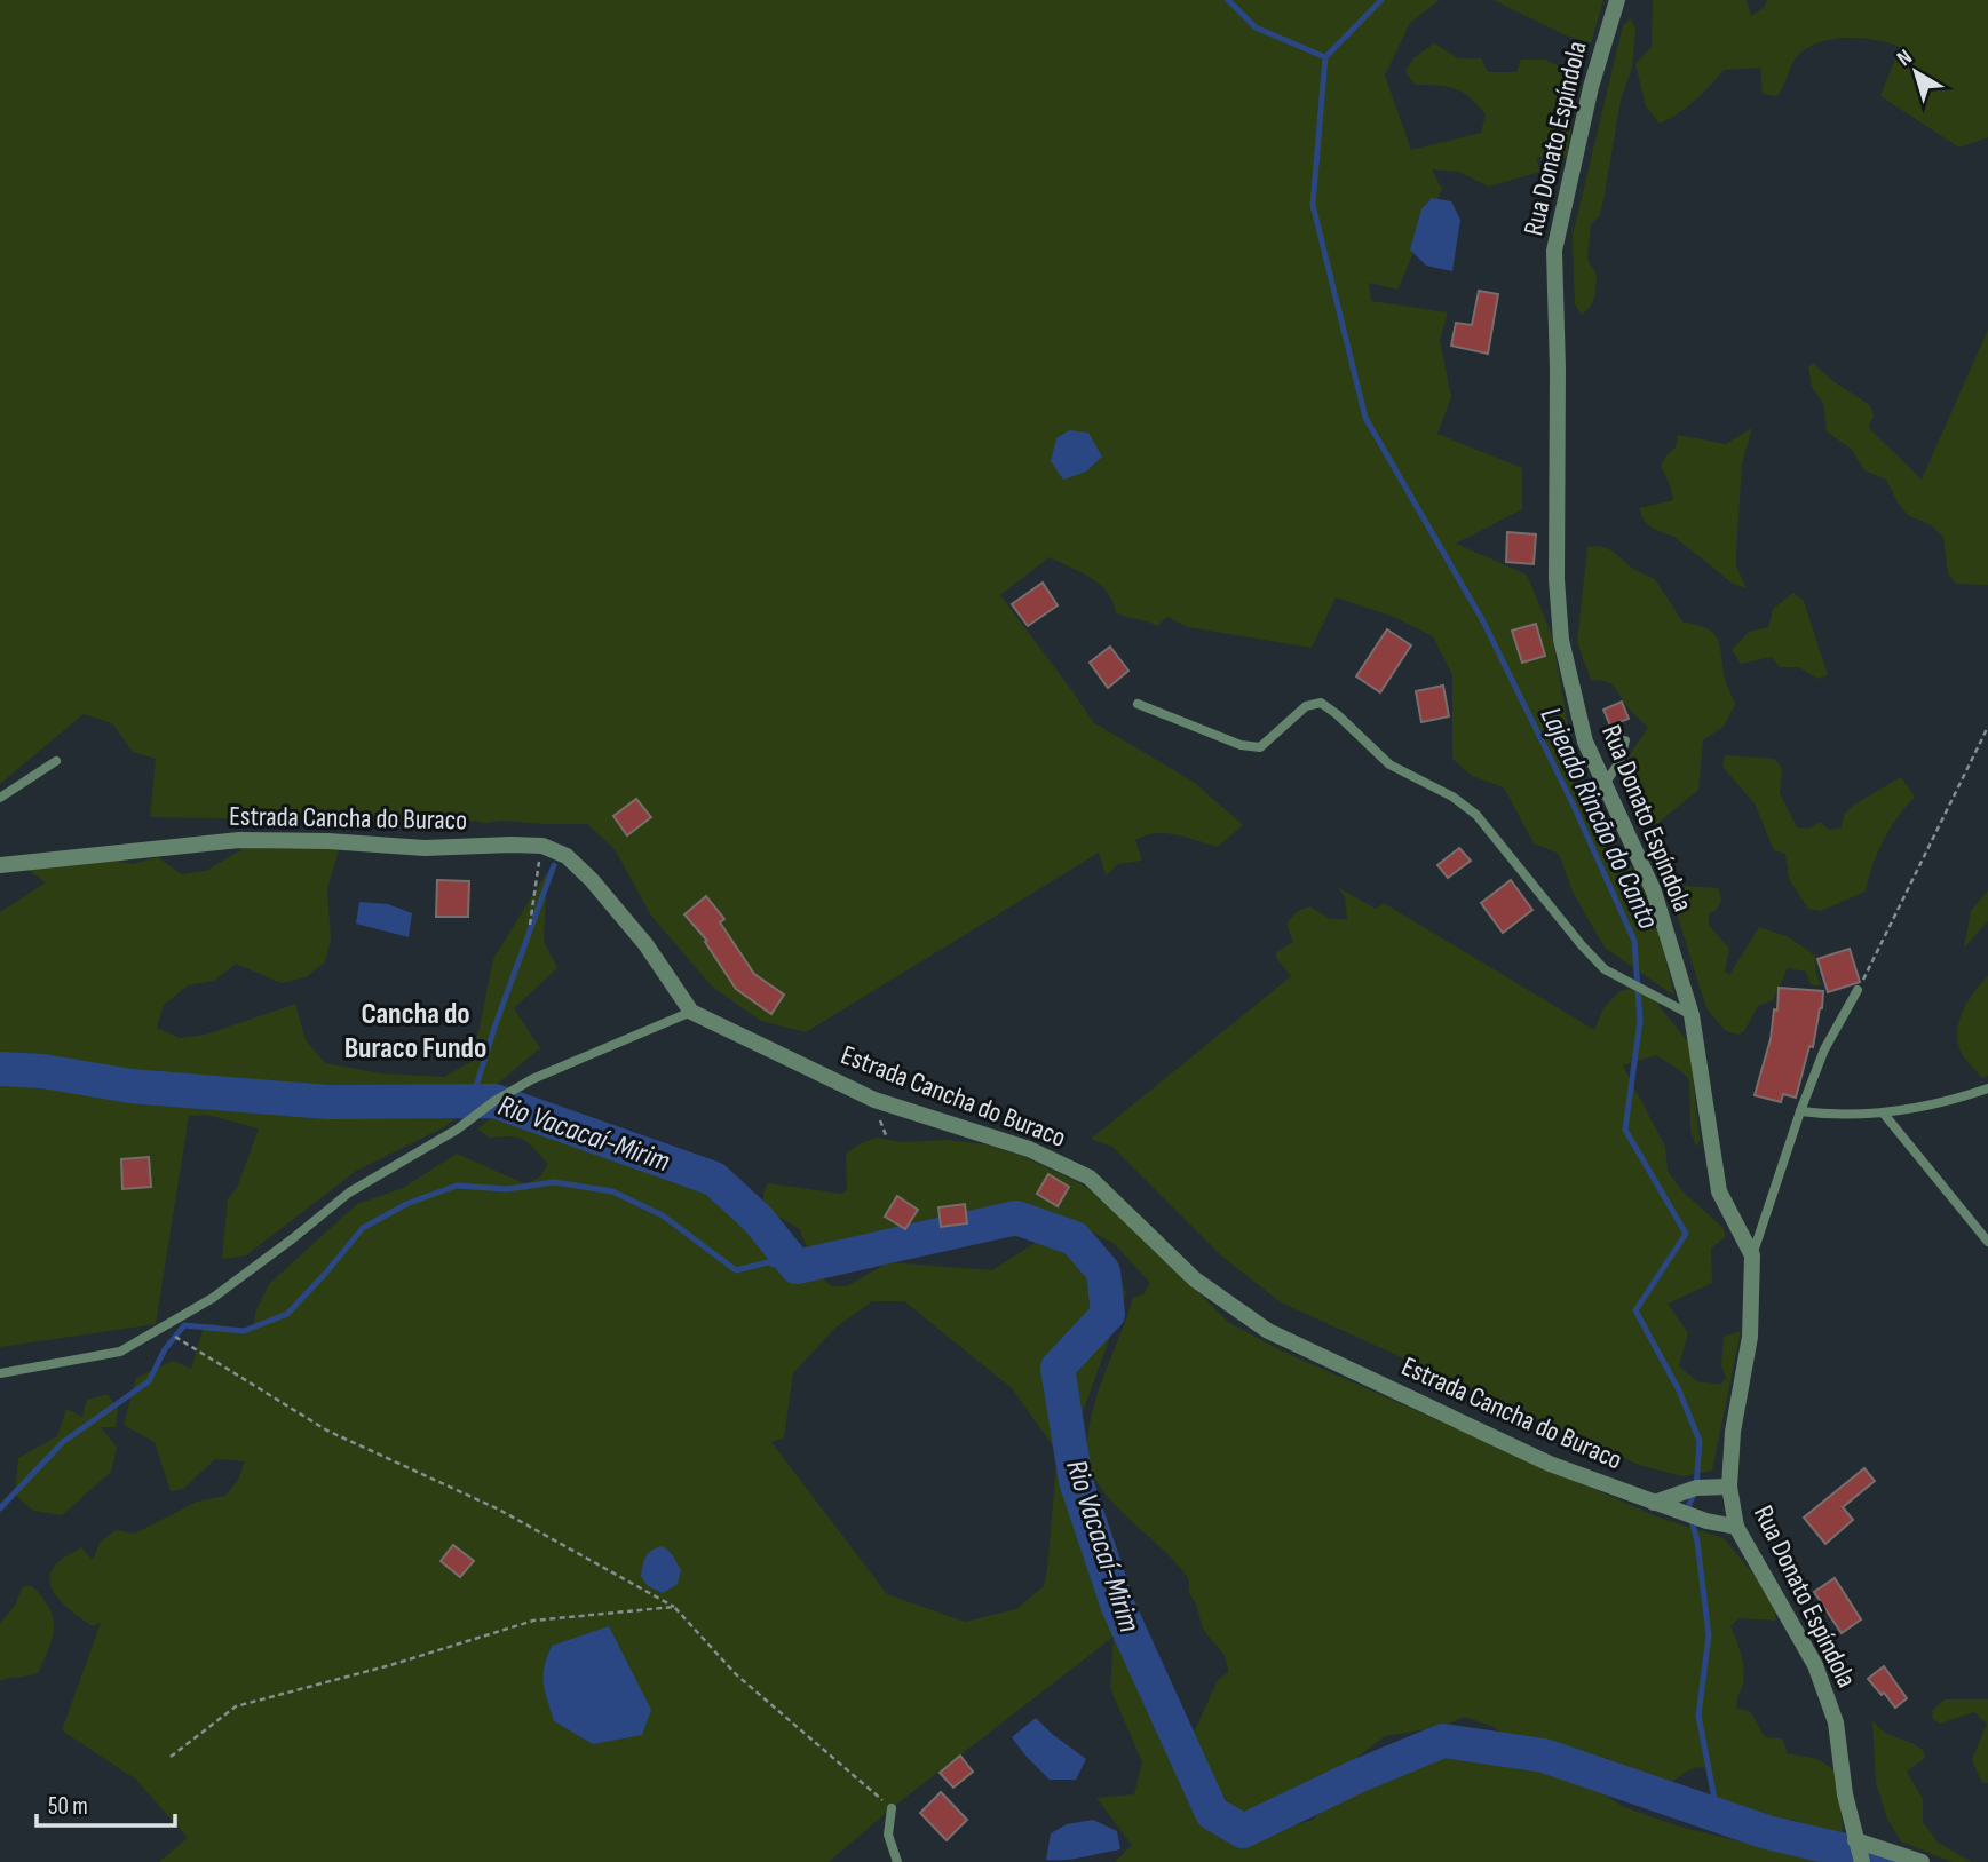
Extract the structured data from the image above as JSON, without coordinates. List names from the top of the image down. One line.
{"streets":{"street":["Rua Donato Espíndola","Estrada Cancha do Buraco"]},"crossings":[["Rua Donato Espíndola","Estrada Cancha do Buraco"]],"districts":["Cancha do Buraco Fundo"],"water":["Lajeado Rincão do Canto","Rio Vacacaí-Mirim"],"scale_bar":"50 m","north":"top left"}
